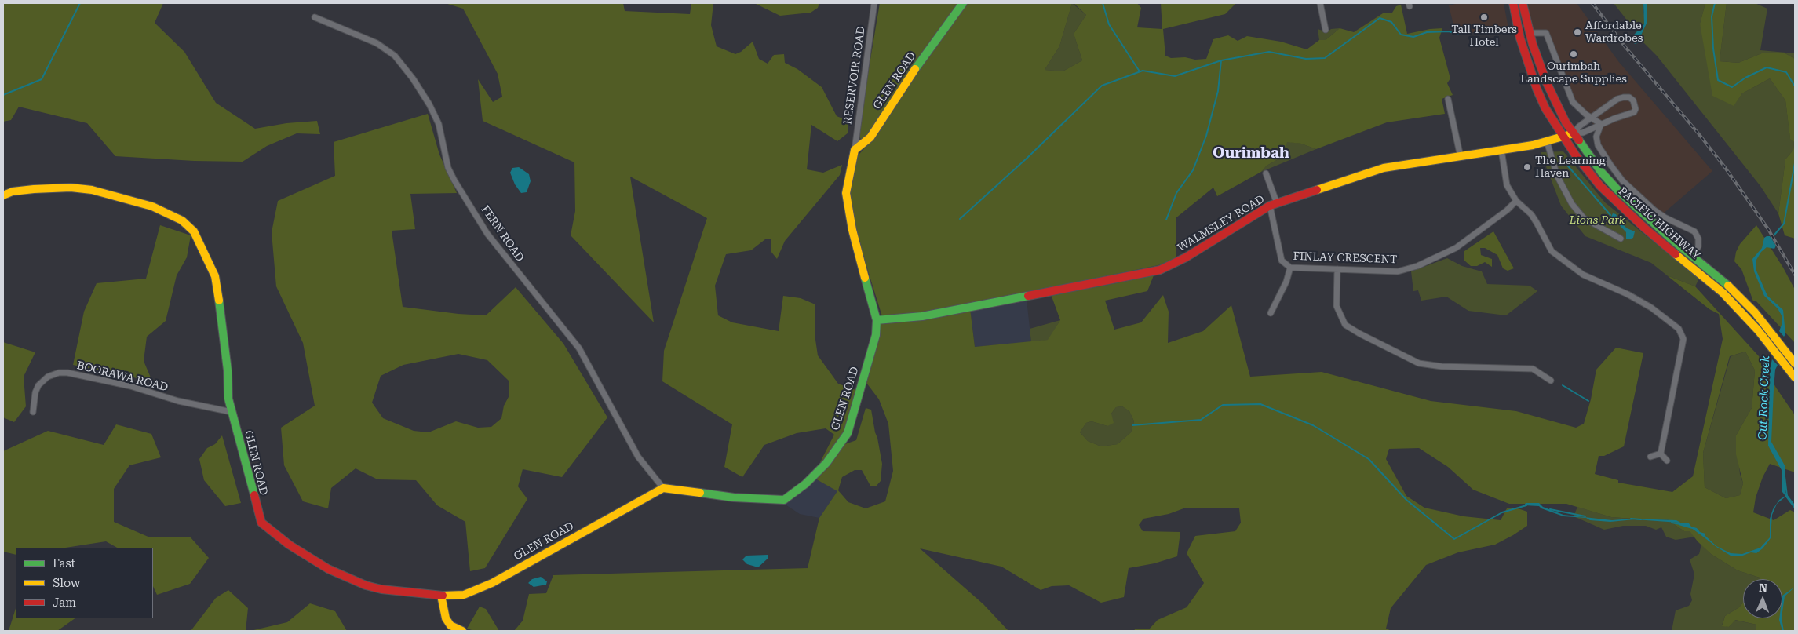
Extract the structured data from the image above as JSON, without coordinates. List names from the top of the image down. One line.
{"streets":{"street":["RESERVOIR ROAD","GLEN ROAD","WALMSLEY ROAD","PACIFIC HIGHWAY","FERN ROAD","FINLAY CRESCENT","BOORAWA ROAD"]},"crossings":[["RESERVOIR ROAD","GLEN ROAD"],["GLEN ROAD","WALMSLEY ROAD"],["GLEN ROAD","FERN ROAD"],["GLEN ROAD","BOORAWA ROAD"],["WALMSLEY ROAD","PACIFIC HIGHWAY"],["WALMSLEY ROAD","FINLAY CRESCENT"]],"districts":["Ourimbah"],"water":["Cut Rock Creek"],"parks":["Lions Park"],"places":["Tall Timbers Hotel","Affordable Wardrobes","Ourimbah Landscape Supplies","The Learning Haven"],"legend":["Fast","Slow","Jam"],"north":"top"}
